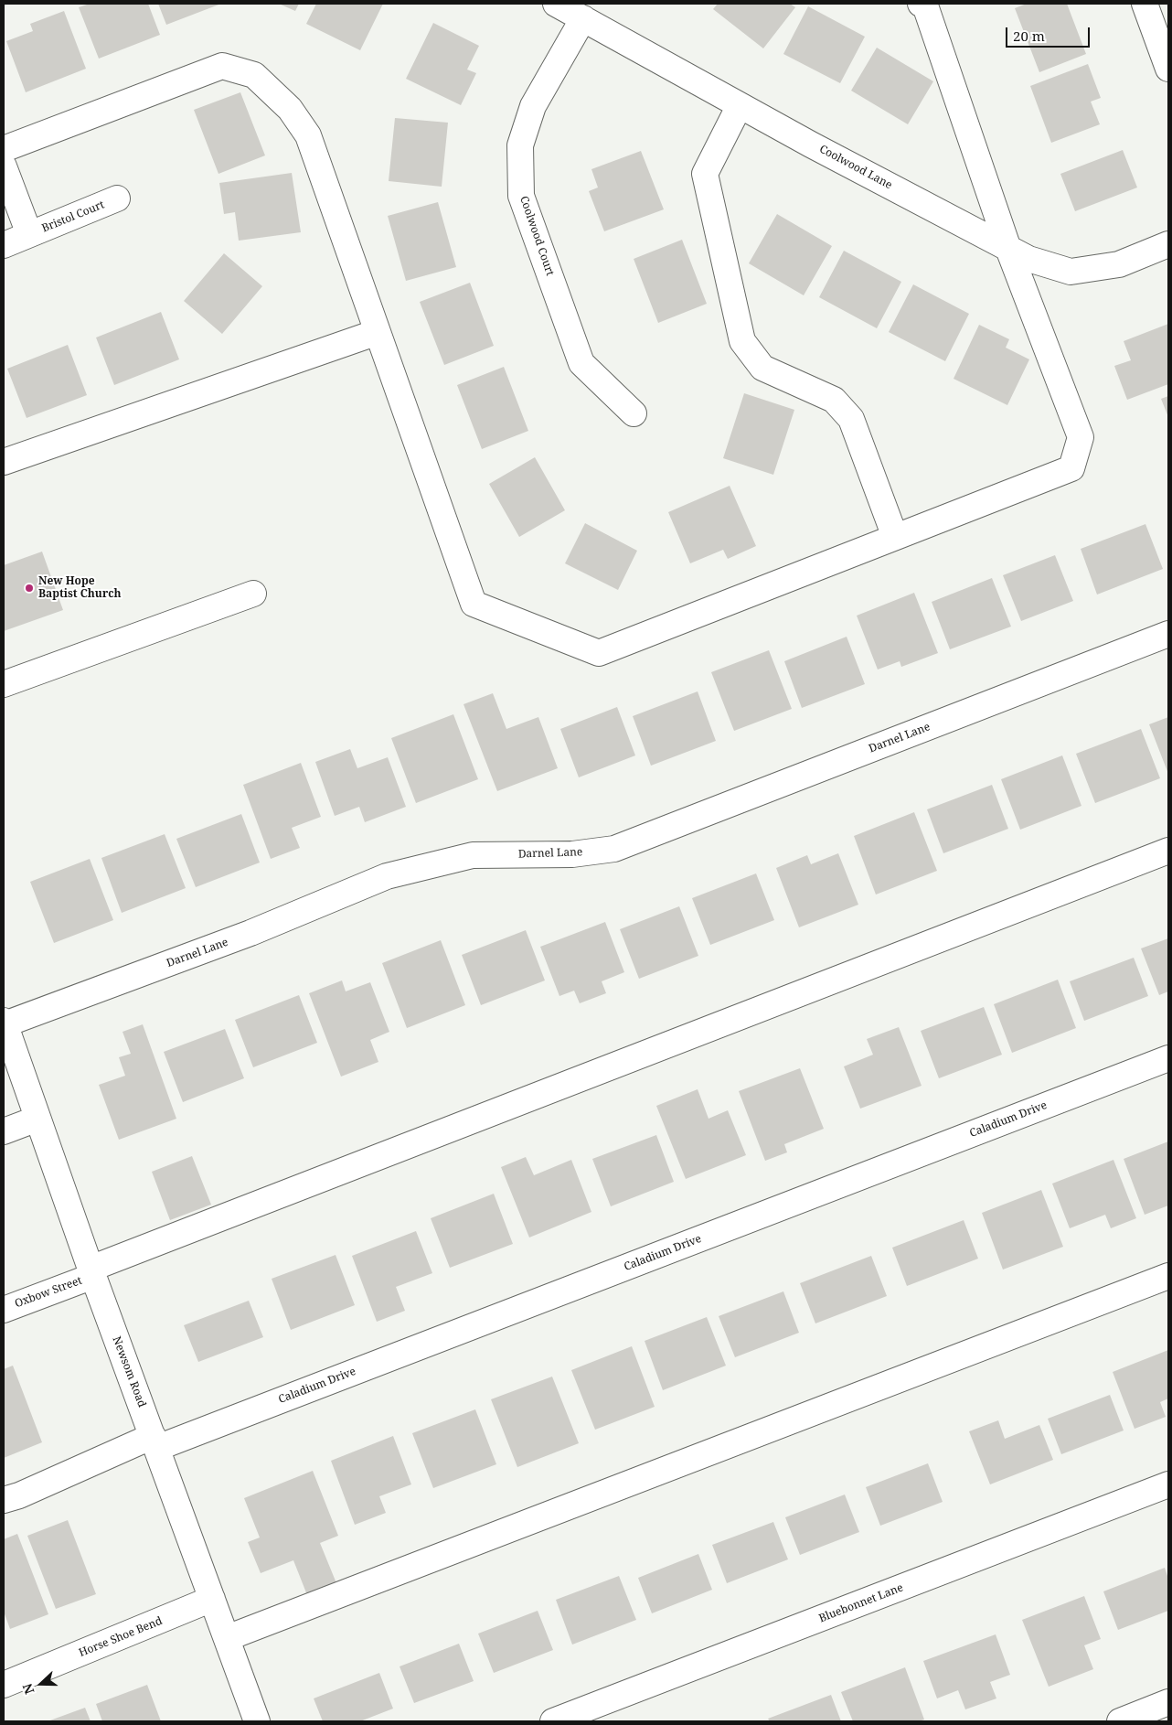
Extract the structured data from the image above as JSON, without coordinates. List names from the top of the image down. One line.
{"streets":{"street":["Coolwood Lane","Bristol Court","Coolwood Court","Darnel Lane","Caladium Drive","Oxbow Street","Newsom Road","Bluebonnet Lane","Horse Shoe Bend"]},"crossings":[["Coolwood Lane","Coolwood Court"],["Darnel Lane","Newsom Road"],["Caladium Drive","Newsom Road"],["Oxbow Street","Newsom Road"],["Newsom Road","Horse Shoe Bend"]],"places":["New Hope Baptist Church"],"scale_bar":"20 m","north":"left"}
